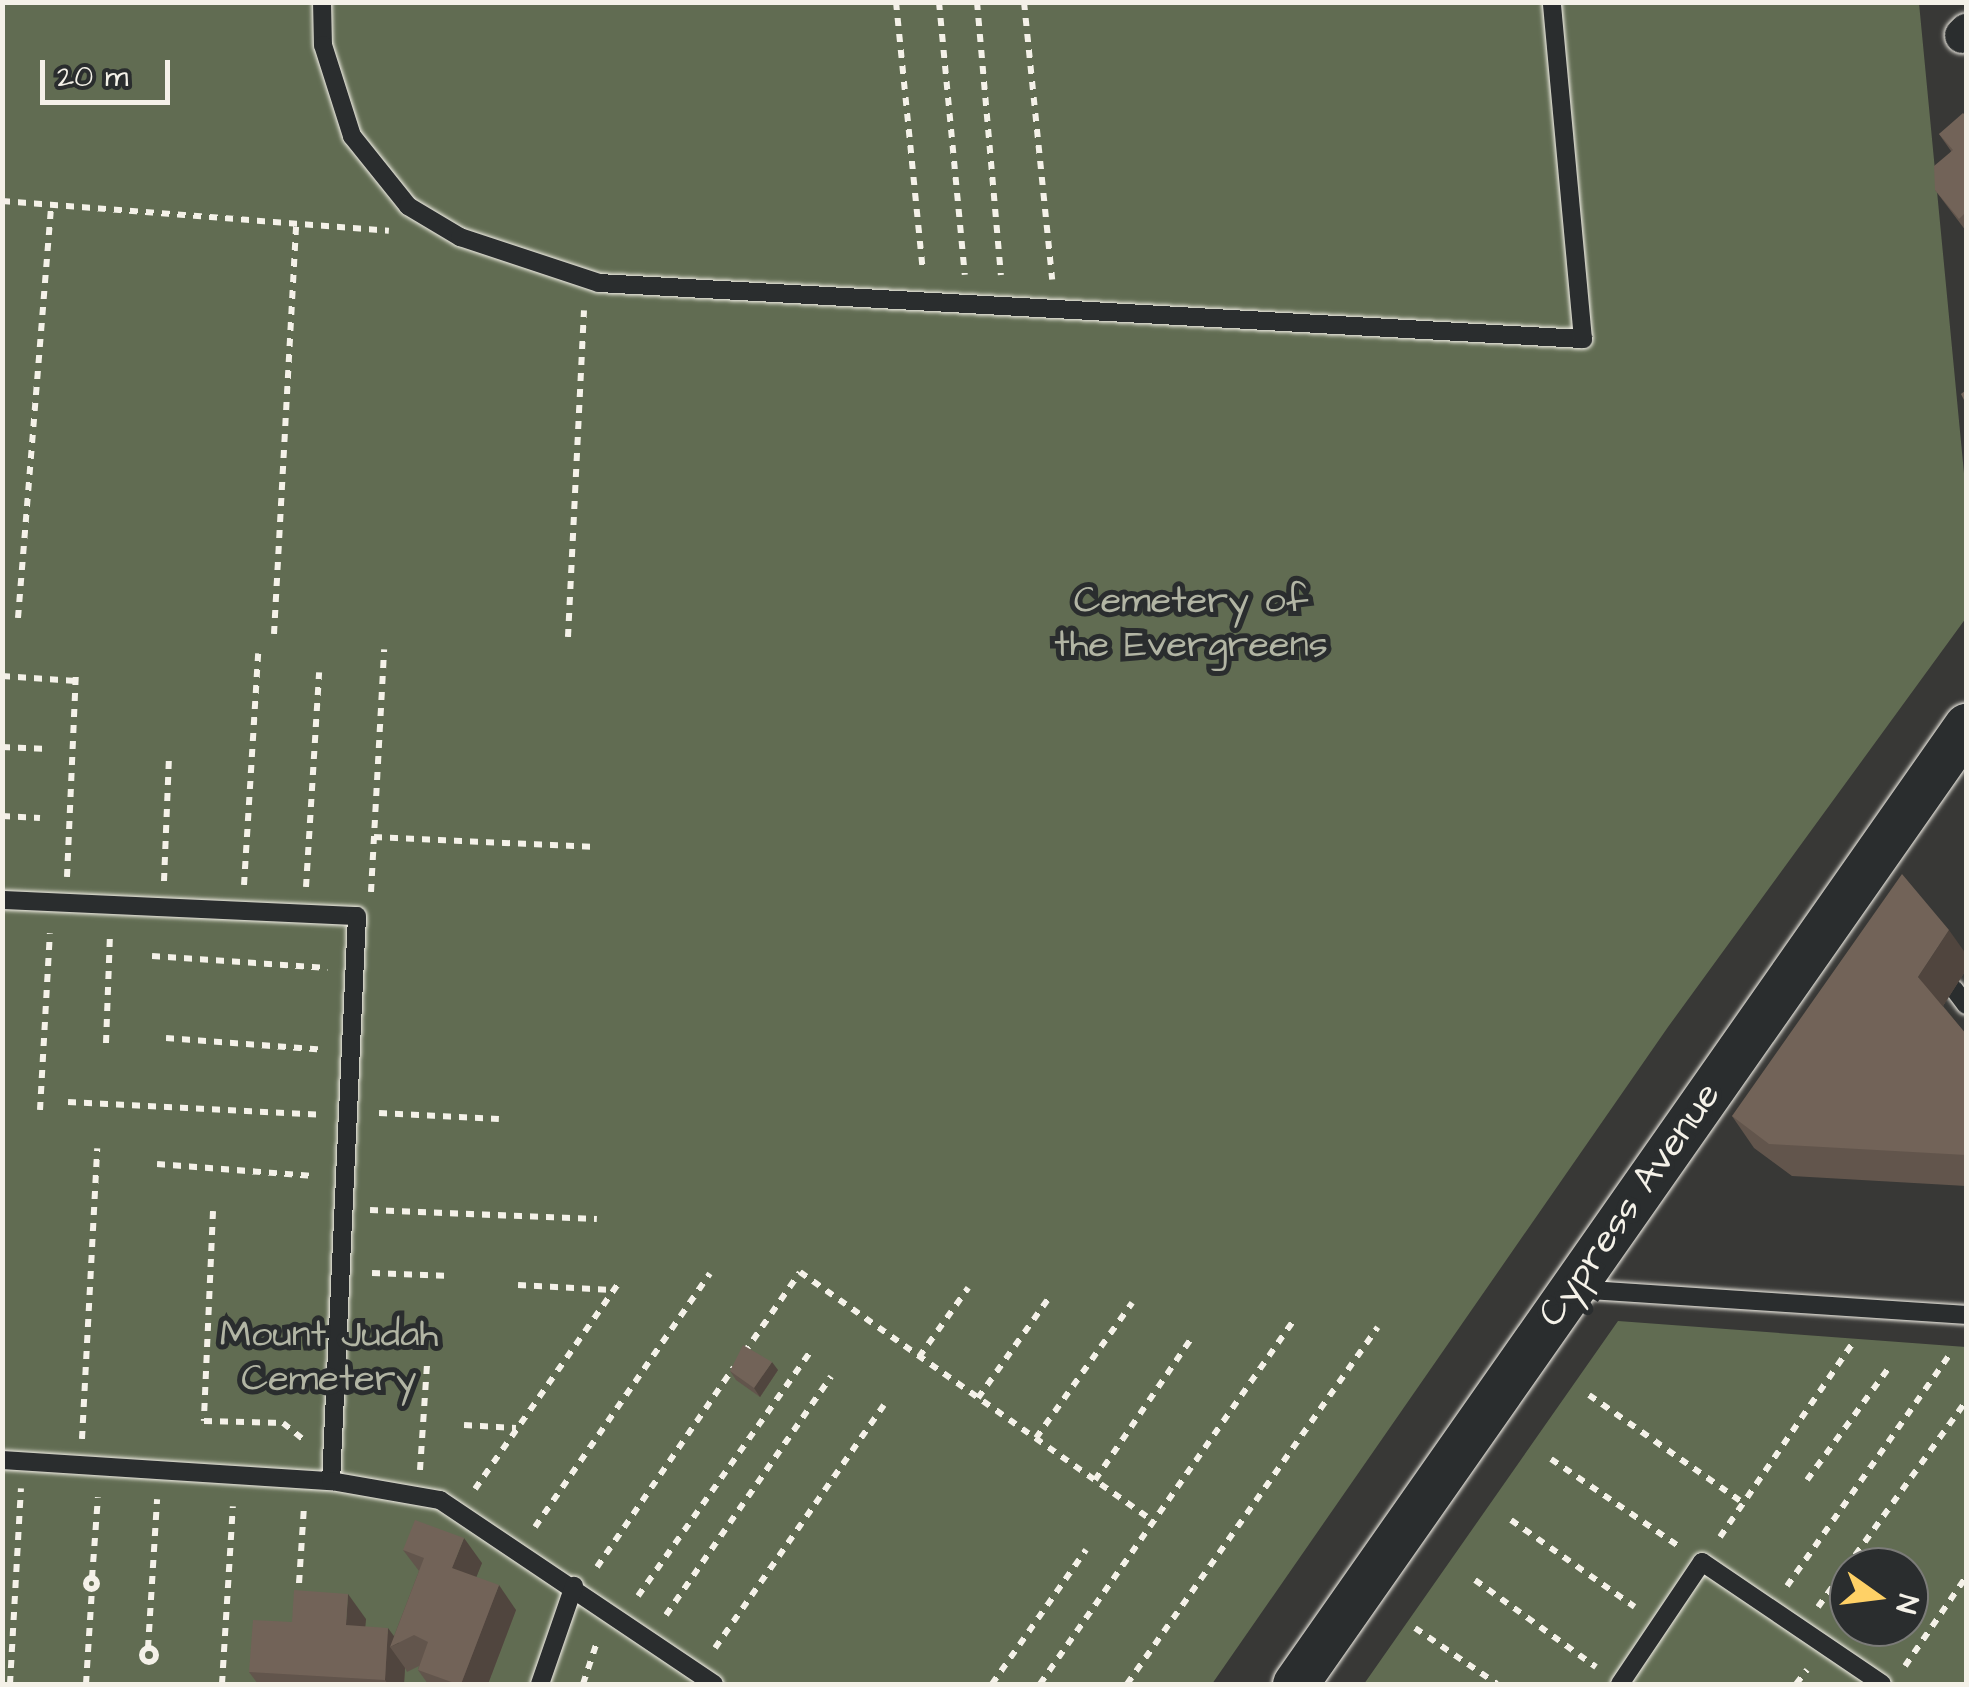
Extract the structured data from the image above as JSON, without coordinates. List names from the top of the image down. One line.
{"streets":{"street":["Cypress Avenue"]},"parks":["Cemetery of the Evergreens","Mount Judah Cemetery"],"scale_bar":"20 m","north":"right"}
